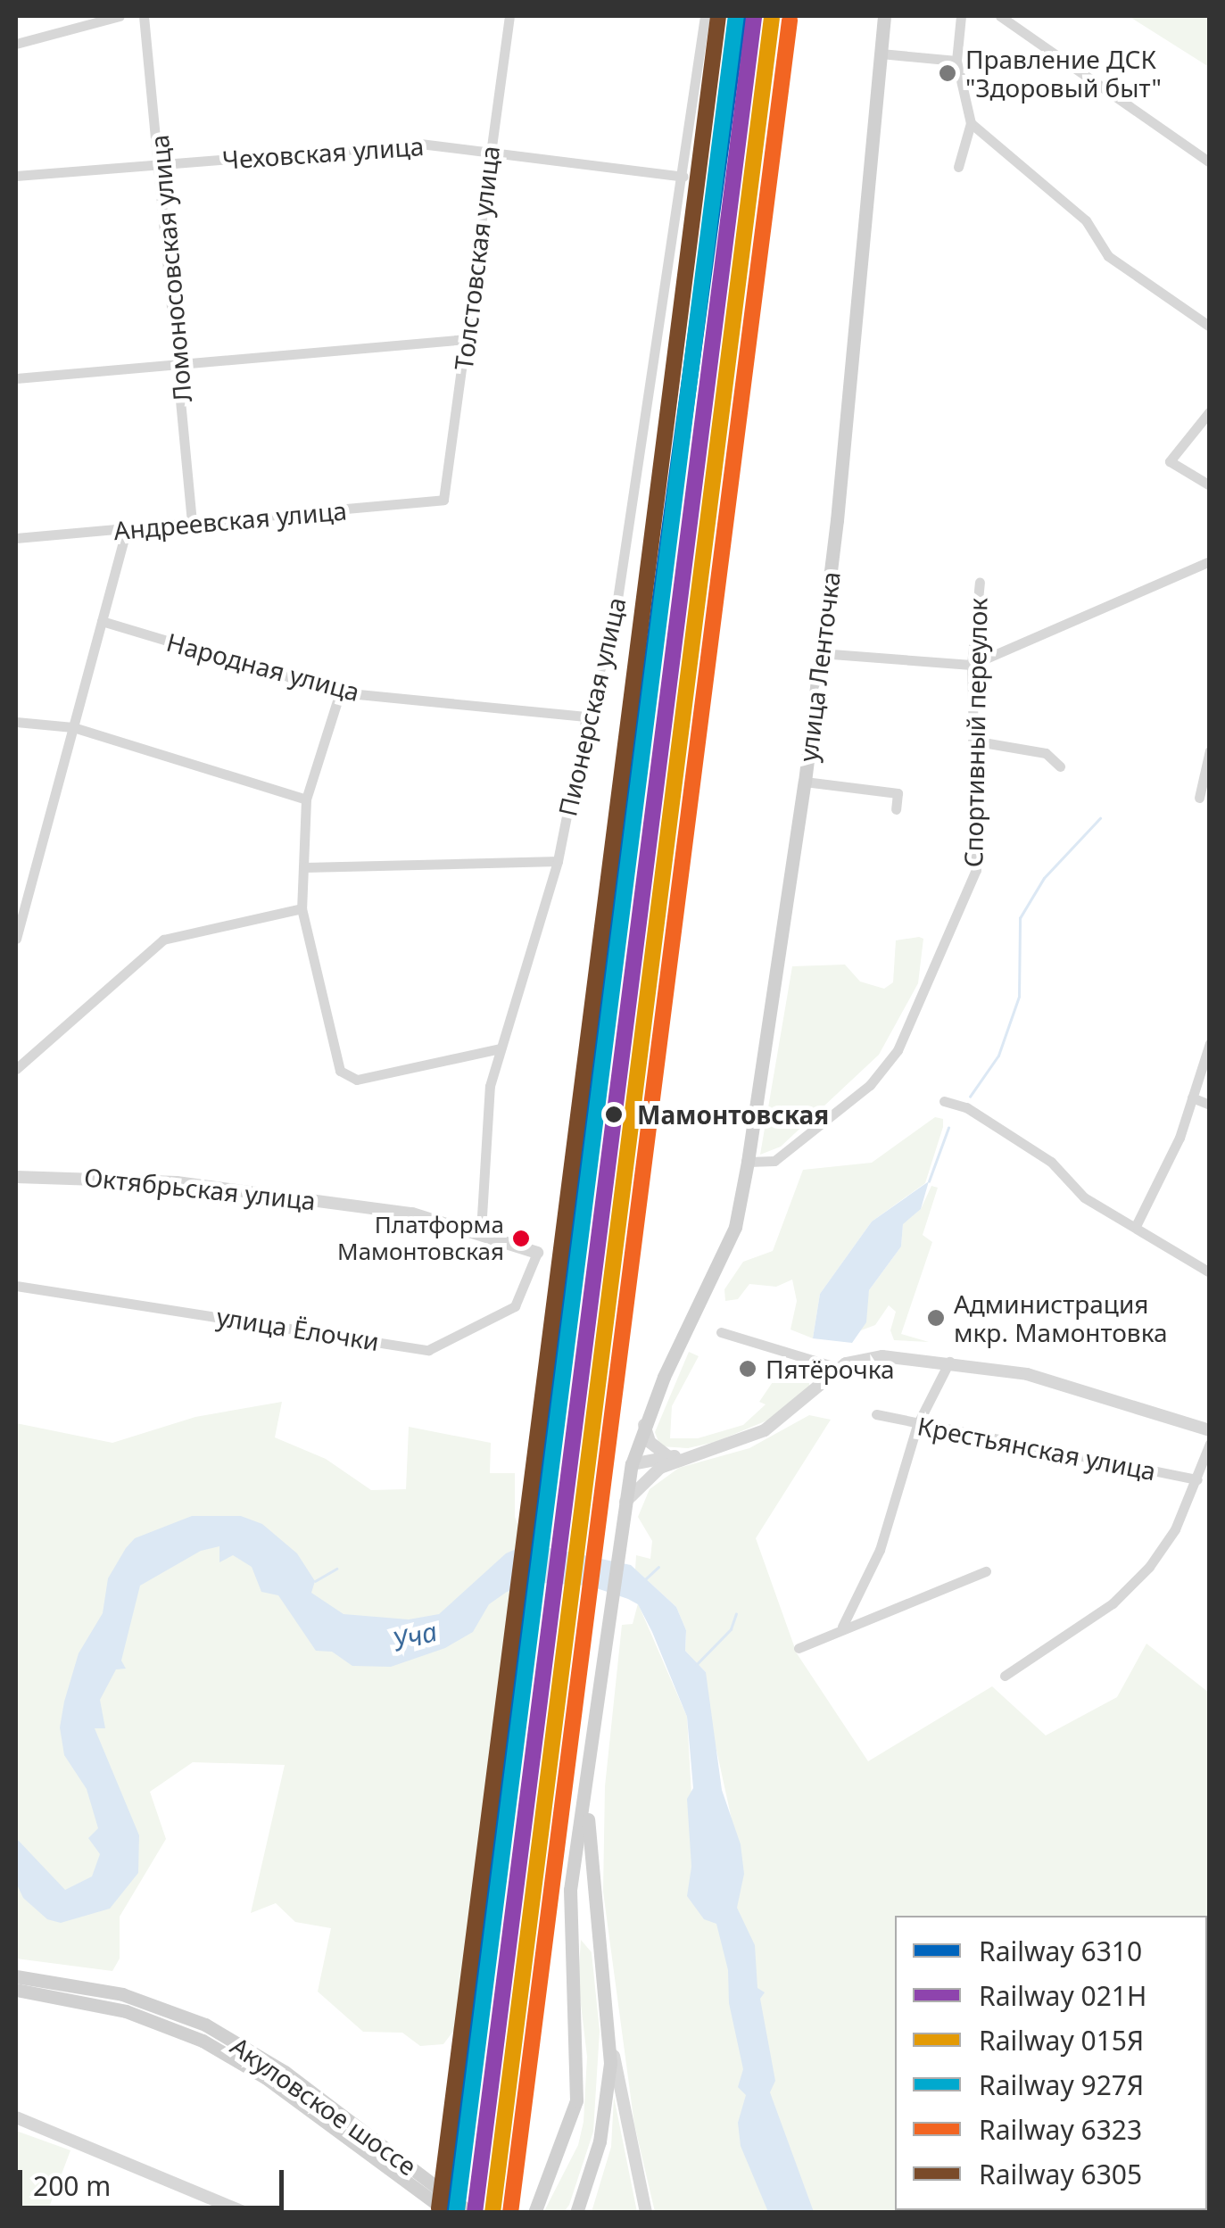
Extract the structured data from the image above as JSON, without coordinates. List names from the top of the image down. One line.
{"streets":{"main road":["улица Ленточка","Акуловское шоссе"],"street":["Чеховская улица","Толстовская улица","Ломоносовская улица","Андреевская улица","Народная улица","Пионерская улица","Спортивный переулок","Октябрьская улица","улица Ёлочки","Крестьянская улица"]},"crossings":[["Чеховская улица","Толстовская улица"],["Чеховская улица","Ломоносовская улица"],["Чеховская улица","Пионерская улица"],["Толстовская улица","Андреевская улица"],["Ломоносовская улица","Андреевская улица"],["Народная улица","Пионерская улица"],["улица Ленточка","Спортивный переулок"],["Пионерская улица","Октябрьская улица"],["Октябрьская улица","улица Ёлочки"]],"water":["Уча"],"places":["Правление ДСК \"Здоровый быт\"","Мамонтовская","Платформа Мамонтовская","Администрация мкр. Мамонтовка","Пятёрочка"],"lines":["rail line 6310","rail line 021Н","rail line 927Я","rail line 6305","rail line 015Я","rail line 6323"],"legend":["Railway 6310","Railway 021Н","Railway 015Я","Railway 927Я","Railway 6323","Railway 6305"],"scale_bar":"200 m"}
